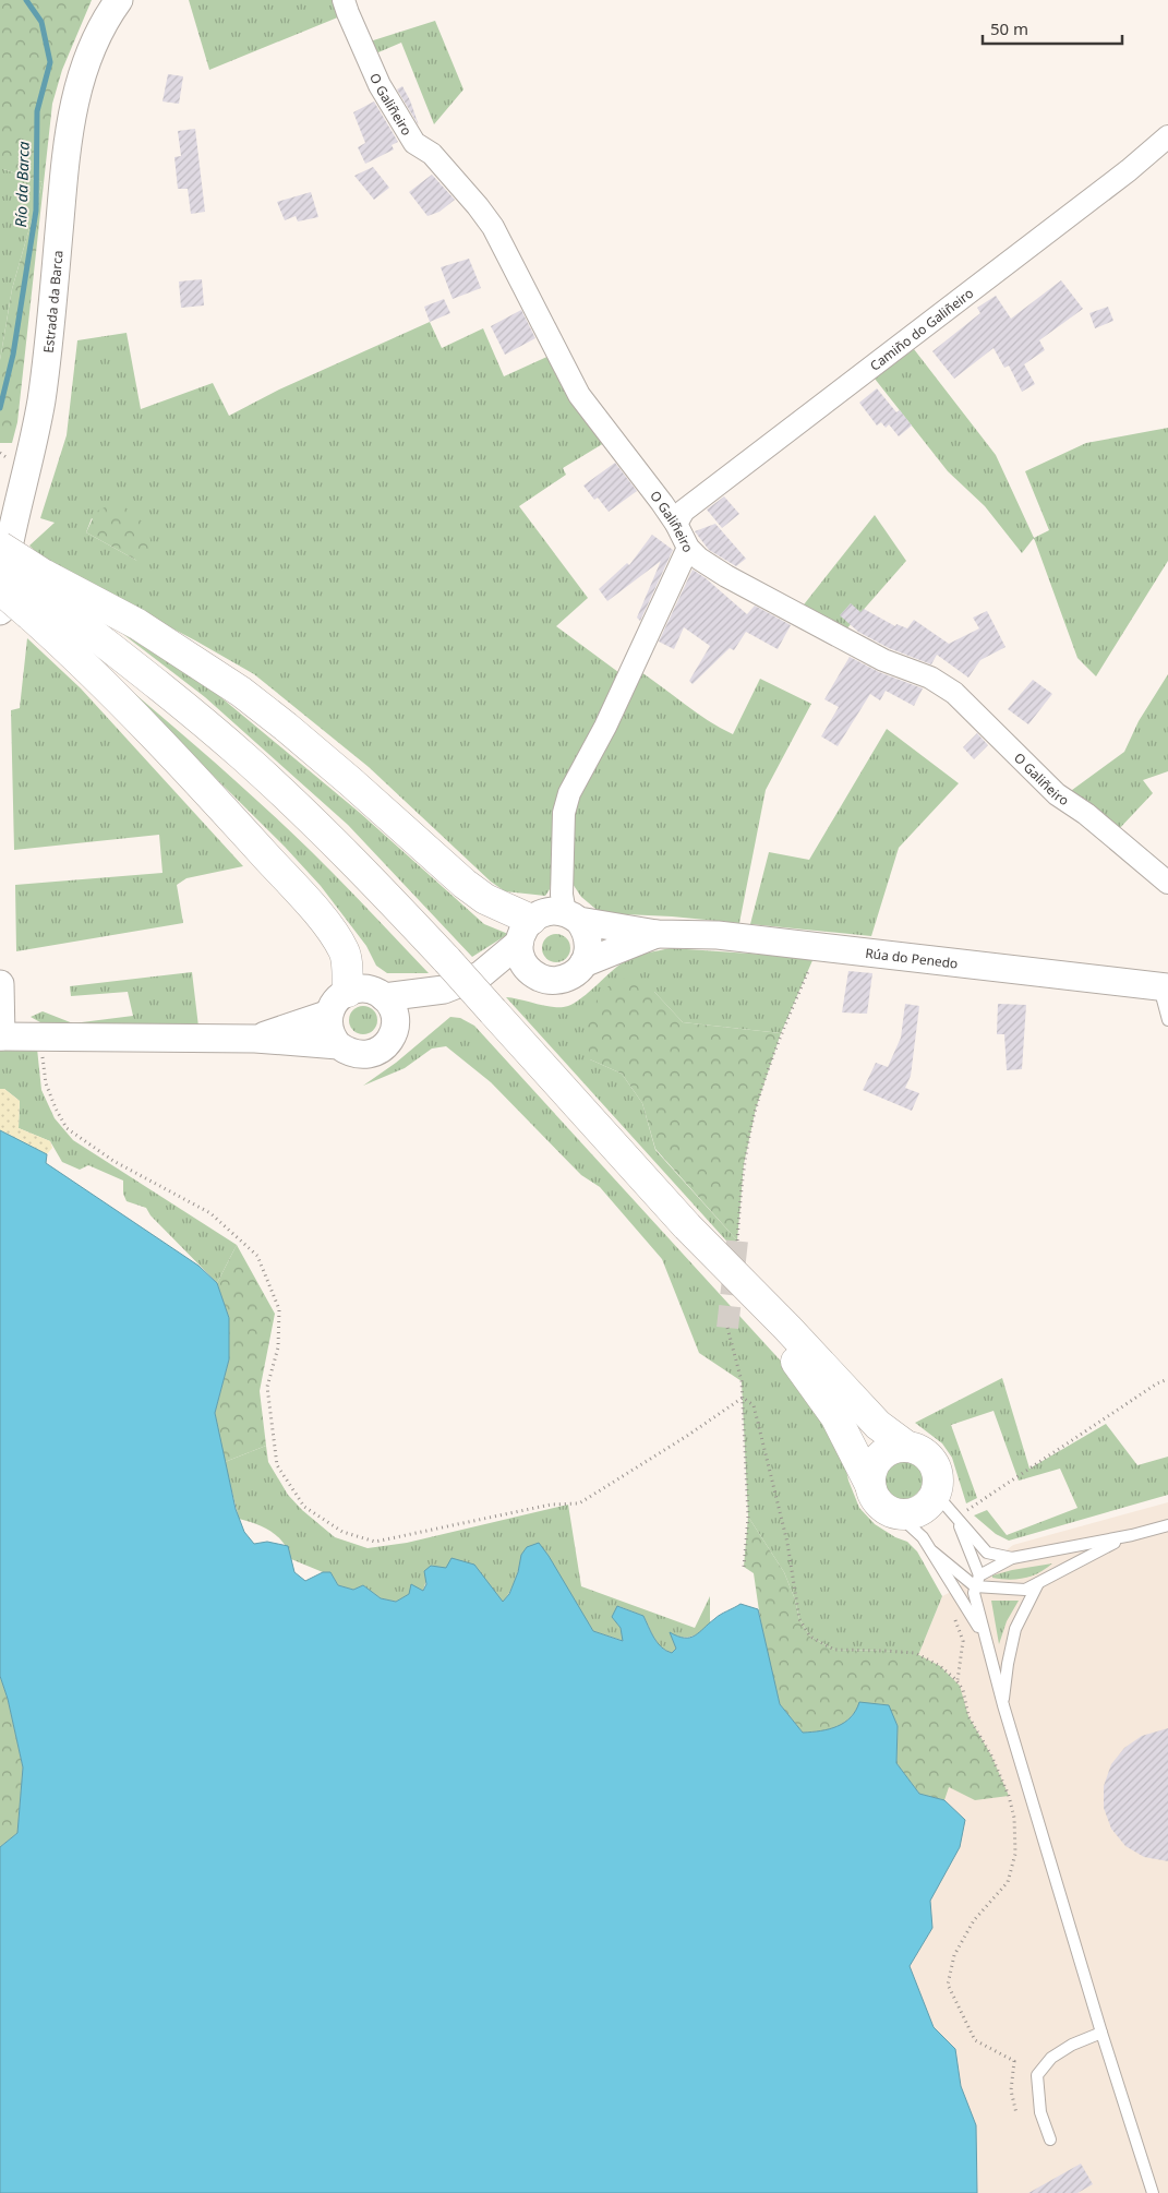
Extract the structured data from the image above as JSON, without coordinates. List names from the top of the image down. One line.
{"streets":{"street":["O Galiñeiro","Estrada da Barca","Camiño do Galiñeiro","Rúa do Penedo"]},"crossings":[["O Galiñeiro","Camiño do Galiñeiro"]],"water":["Río da Barca"],"scale_bar":"50 m"}
